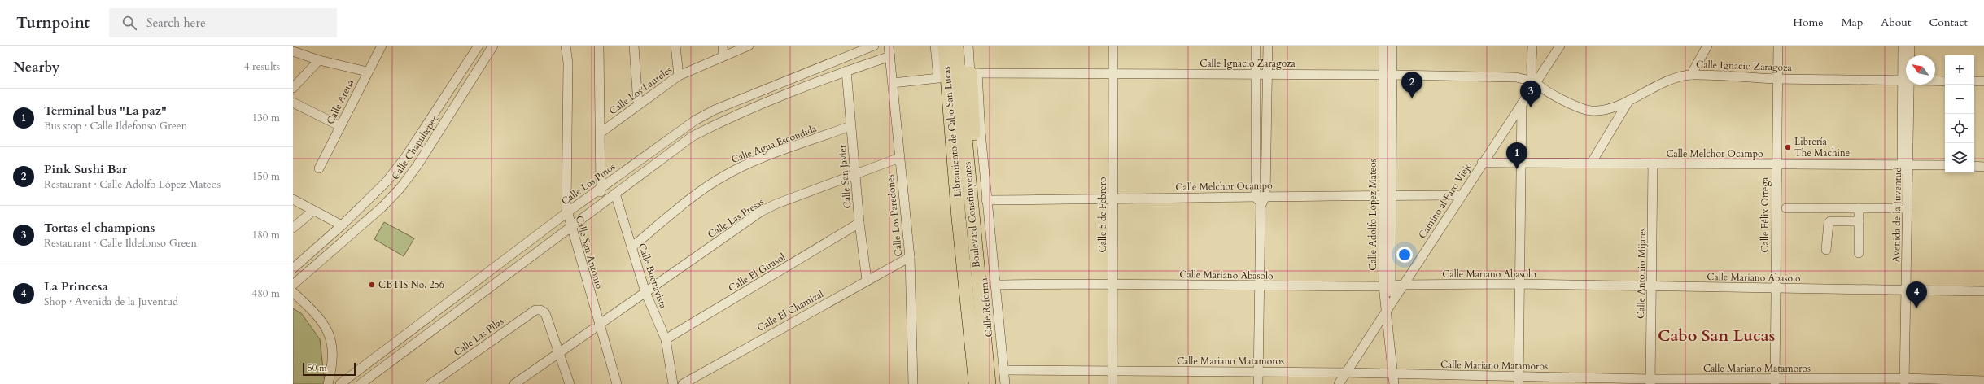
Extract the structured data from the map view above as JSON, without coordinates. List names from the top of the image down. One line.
{"streets":{"highway":["Libramiento de Cabo San Lucas","Boulevard Constituyentes"],"street":["Calle Ignacio Zaragoza","Calle Los Laureles","Calle Arena","Calle Agua Escondida","Calle Chapultepec","Calle Melchor Ocampo","Calle San Javier","Calle Los Pinos","Camino al Faro Viejo","Calle 5 de Febrero","Calle Adolfo López Mateos","Calle Félix Ortega","Avenida de la Juventud","Calle Los Paredones","Calle Las Presas","Calle San Antonio","Calle El Girasol","Calle Antonio Mijares","Calle Mariano Abasolo","Calle Buenavista","Calle Reforma","Calle El Chamizal","Calle Las Pilas","Calle Mariano Matamoros"]},"crossings":[["Calle Ignacio Zaragoza","Camino al Faro Viejo"],["Calle Ignacio Zaragoza","Boulevard Constituyentes"],["Calle Ignacio Zaragoza","Calle 5 de Febrero"],["Calle Ignacio Zaragoza","Calle Adolfo López Mateos"],["Calle Ignacio Zaragoza","Calle Félix Ortega"],["Calle Ignacio Zaragoza","Avenida de la Juventud"],["Calle Ignacio Zaragoza","Calle Reforma"],["Libramiento de Cabo San Lucas","Boulevard Constituyentes"],["Calle Agua Escondida","Calle San Javier"],["Calle Agua Escondida","Calle Buenavista"],["Calle Melchor Ocampo","Camino al Faro Viejo"],["Calle Melchor Ocampo","Calle 5 de Febrero"],["Calle Melchor Ocampo","Calle Adolfo López Mateos"],["Calle Melchor Ocampo","Calle Félix Ortega"],["Calle Melchor Ocampo","Avenida de la Juventud"],["Calle Melchor Ocampo","Calle Antonio Mijares"],["Calle Melchor Ocampo","Calle Reforma"],["Calle San Javier","Calle Las Presas"],["Calle San Javier","Calle El Girasol"],["Calle San Javier","Calle El Chamizal"],["Calle Los Pinos","Calle San Antonio"],["Camino al Faro Viejo","Calle Adolfo López Mateos"],["Camino al Faro Viejo","Calle Mariano Abasolo"],["Camino al Faro Viejo","Calle Mariano Matamoros"],["Boulevard Constituyentes","Calle Reforma"],["Calle 5 de Febrero","Calle Mariano Abasolo"],["Calle 5 de Febrero","Calle Mariano Matamoros"],["Calle Adolfo López Mateos","Calle Mariano Abasolo"],["Calle Adolfo López Mateos","Calle Mariano Matamoros"],["Calle Félix Ortega","Calle Mariano Abasolo"],["Calle Félix Ortega","Calle Mariano Matamoros"],["Avenida de la Juventud","Calle Mariano Abasolo"],["Avenida de la Juventud","Calle Mariano Matamoros"],["Calle Los Paredones","Calle Las Presas"],["Calle Los Paredones","Calle El Chamizal"],["Calle Las Presas","Calle San Antonio"],["Calle Las Presas","Calle Buenavista"],["Calle Las Presas","Calle Las Pilas"],["Calle El Girasol","Calle Buenavista"],["Calle Antonio Mijares","Calle Mariano Abasolo"],["Calle Antonio Mijares","Calle Mariano Matamoros"],["Calle Mariano Abasolo","Calle Reforma"],["Calle Reforma","Calle Mariano Matamoros"]],"districts":["Cabo San Lucas"],"places":["Librería The Machine","CBTIS No. 256"],"scale_bar":"50 m","north":"top left","page":{"header":"Turnpoint","search":"Search here","nav":["Home","Map","About","Contact"],"heading":["Nearby","4 results"],"map_buttons":["+","−"],"pins":["2","3","1","4"],"list":[{"mark":"1","name":"Terminal bus \"La paz\"","note":"Bus stop · Calle Ildefonso Green","value":"130 m"},{"mark":"2","name":"Pink Sushi Bar","note":"Restaurant · Calle Adolfo López Mateos","value":"150 m"},{"mark":"3","name":"Tortas el champions","note":"Restaurant · Calle Ildefonso Green","value":"180 m"},{"mark":"4","name":"La Princesa","note":"Shop · Avenida de la Juventud","value":"480 m"}],"scale":"50 m"}}
